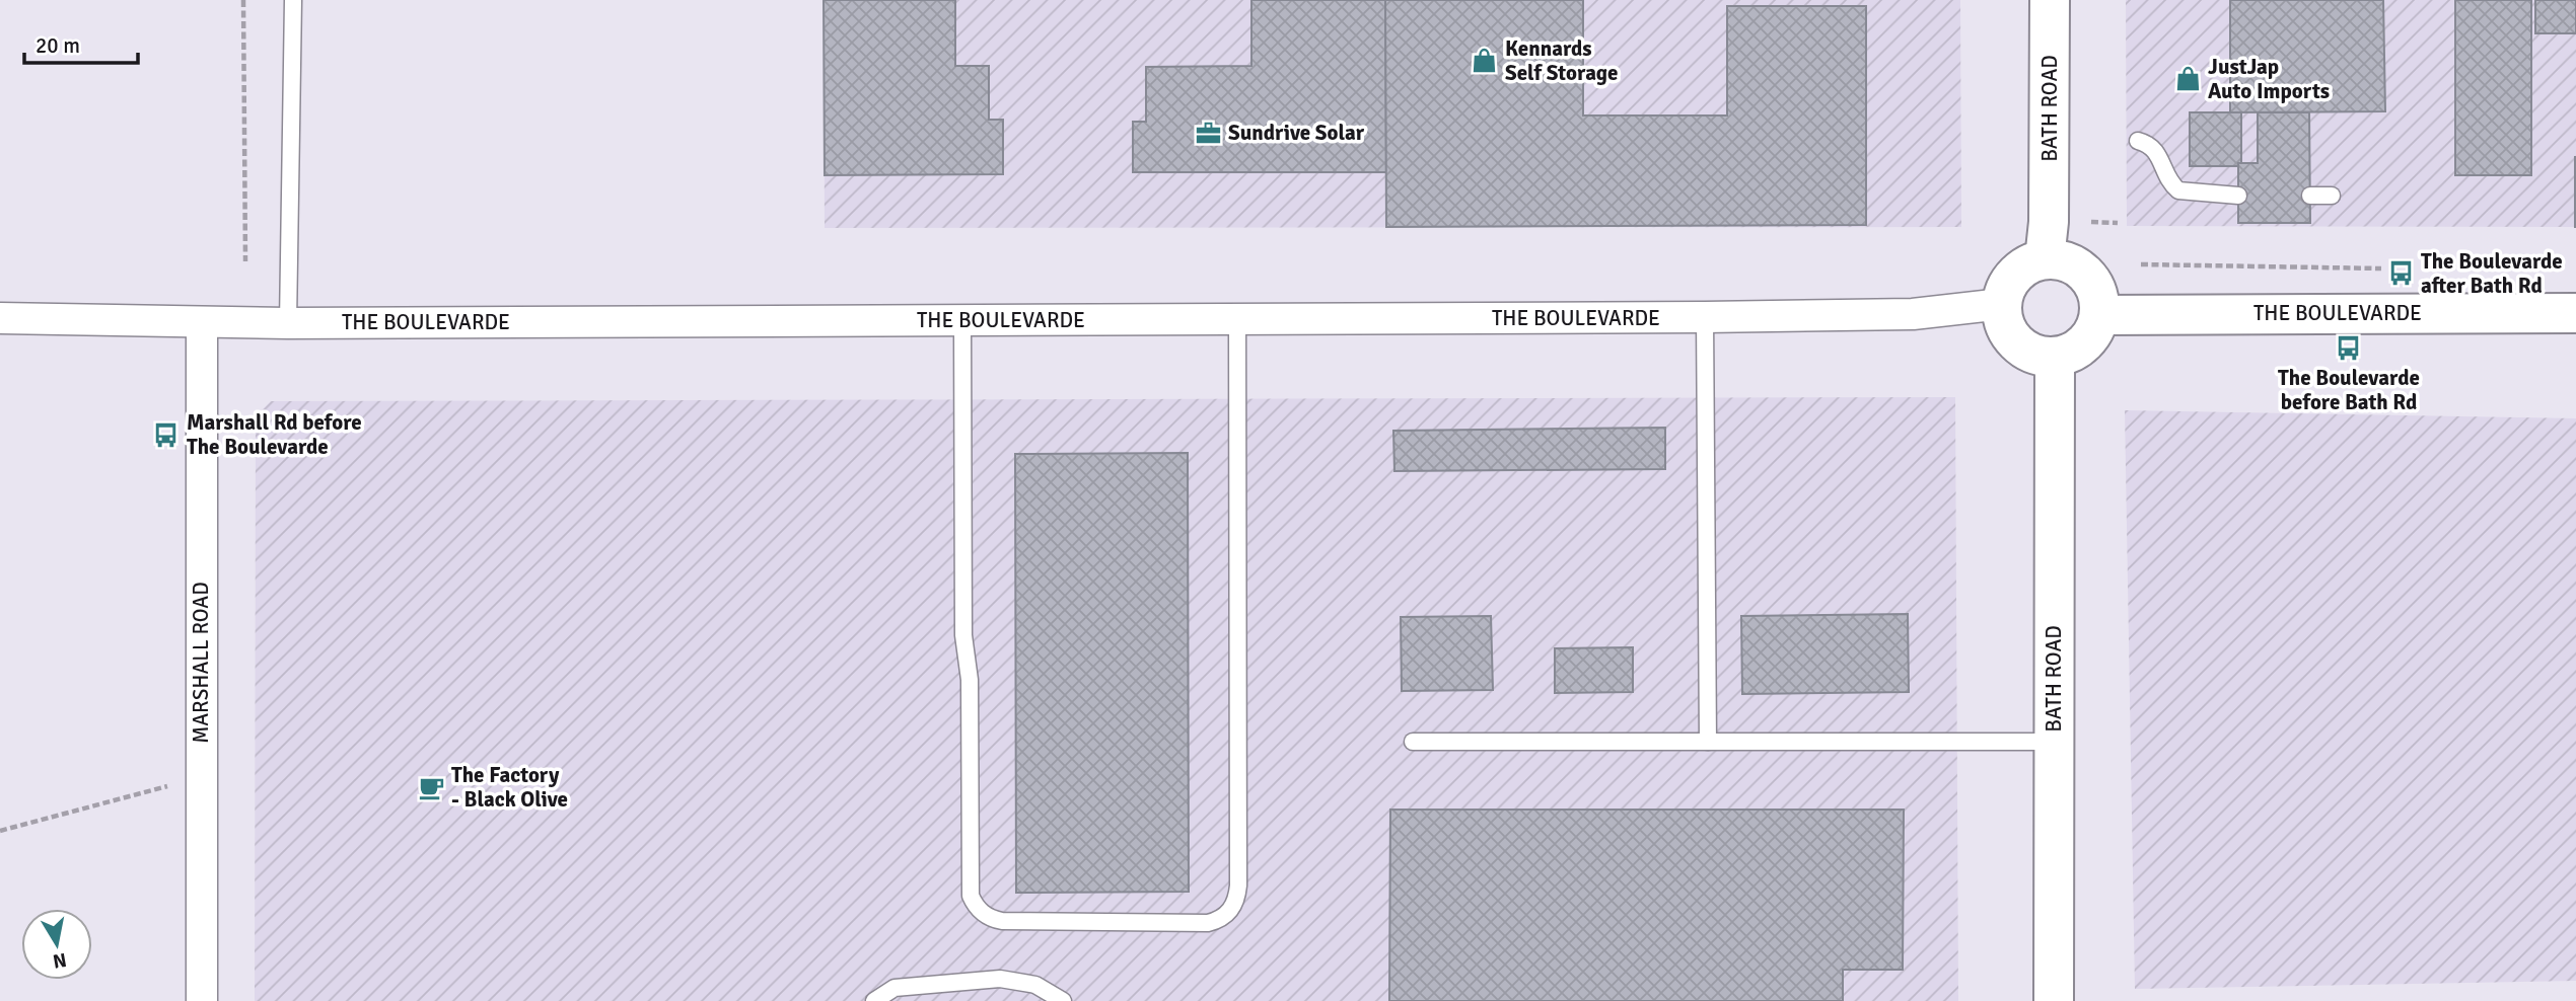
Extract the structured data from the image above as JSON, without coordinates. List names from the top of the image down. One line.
{"streets":{"street":["BATH ROAD","THE BOULEVARDE","MARSHALL ROAD"]},"crossings":[["BATH ROAD","THE BOULEVARDE"],["THE BOULEVARDE","MARSHALL ROAD"]],"places":{"shop":["Kennards Self Storage","JustJap Auto Imports"],"office":["Sundrive Solar"],"bus stop":["The Boulevarde after Bath Rd","The Boulevarde before Bath Rd","Marshall Rd before The Boulevarde"],"cafe":["The Factory - Black Olive"]},"scale_bar":"20 m","north":"bottom"}
